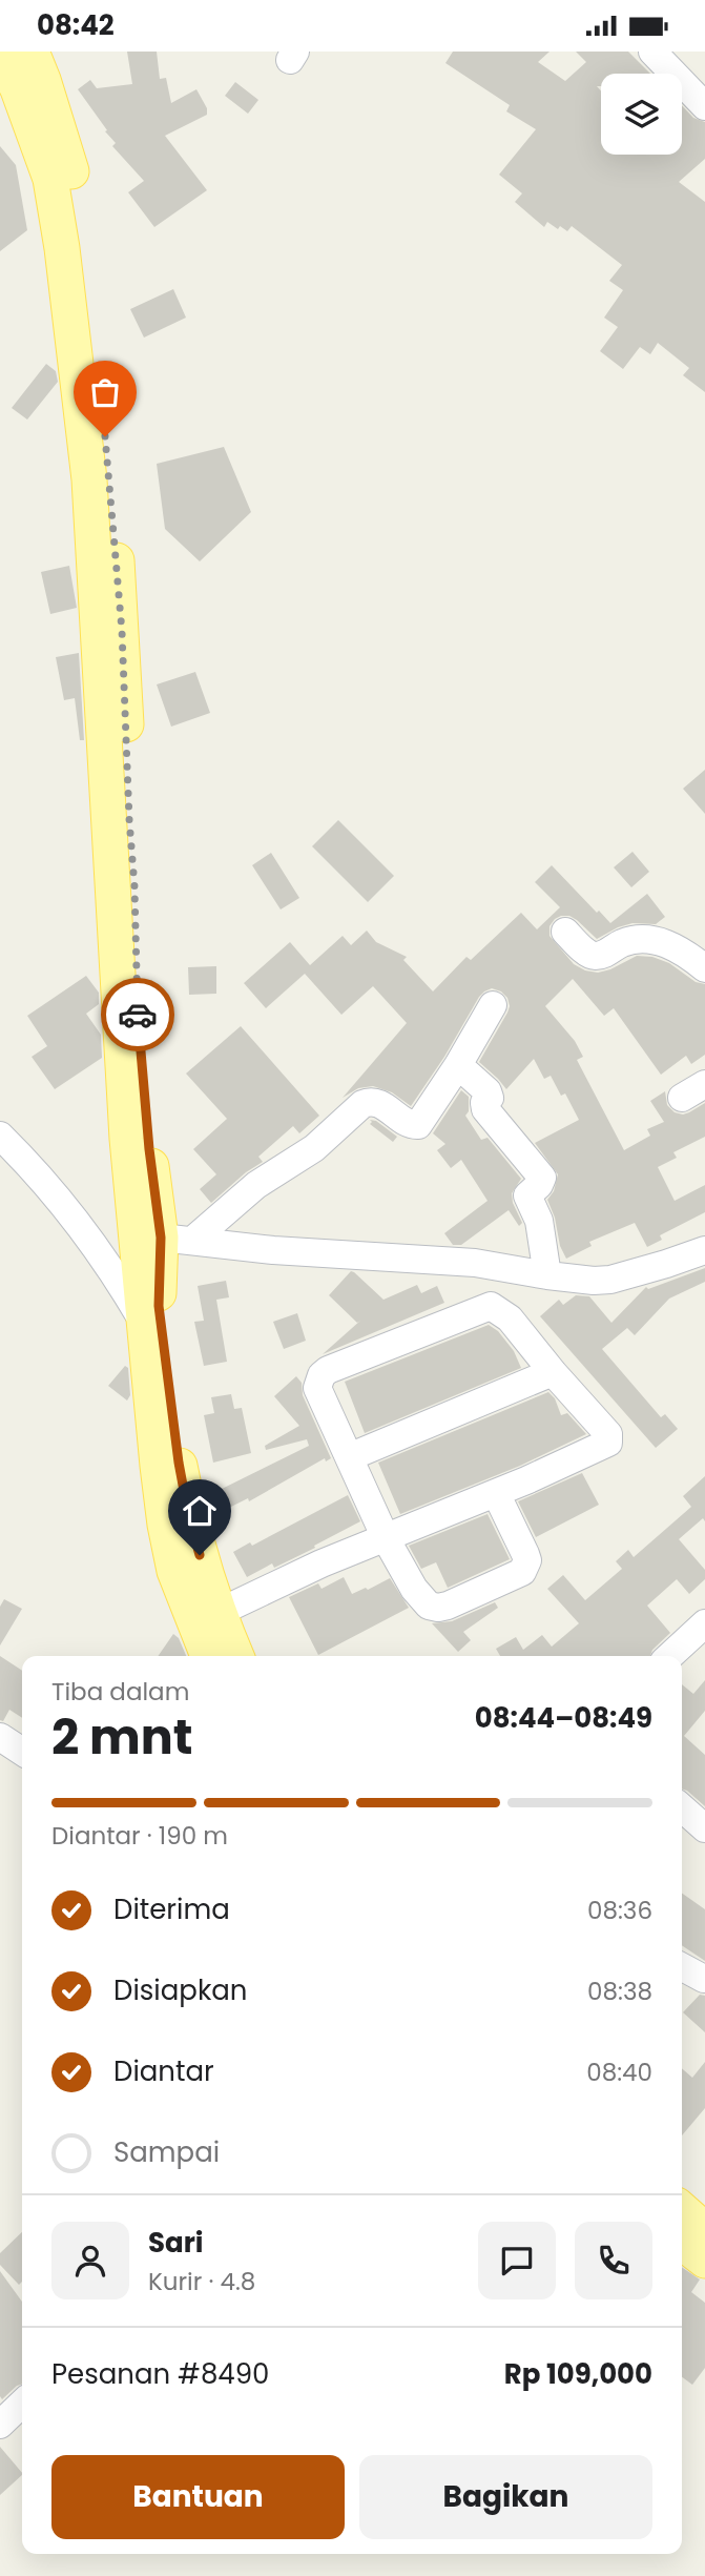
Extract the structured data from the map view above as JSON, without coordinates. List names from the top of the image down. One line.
{"page":{"status":"08:42","heading":["2 mnt","Tiba dalam","08:44–08:49"],"panel":["Sari","Kurir · 4.8","Pesanan #8490","Rp 109,000"],"bar":"Diantar · 190 m","list":[["Diterima","08:36"],["Disiapkan","08:38"],["Diantar","08:40"],"Sampai"],"buttons":["Bantuan","Bagikan"]}}
